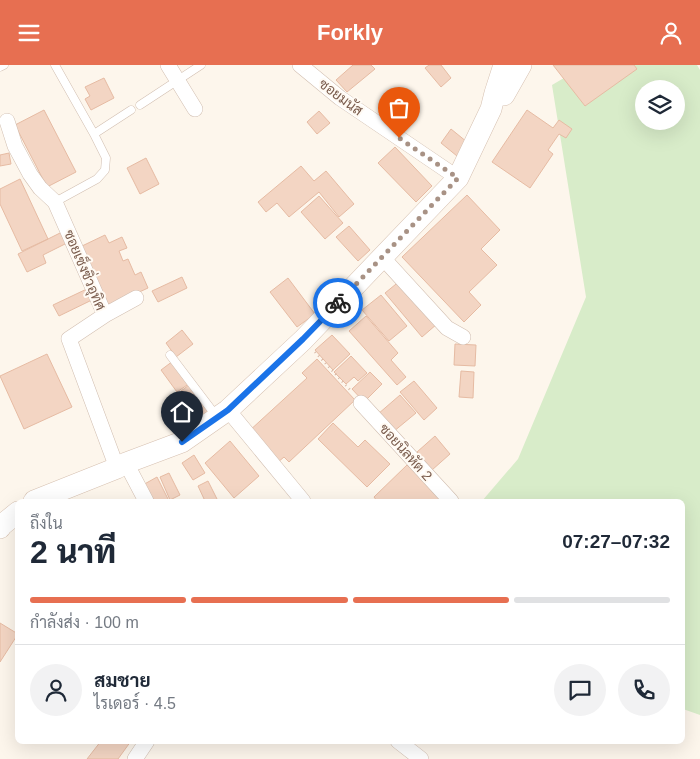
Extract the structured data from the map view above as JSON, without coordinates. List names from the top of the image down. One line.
{"streets":{"street":["ซอยมนัส","ซอยเซ็งซิ่วอุทิศ","ซอยนิลหัต 2"]},"page":{"header":"Forkly","heading":["2 นาที","ถึงใน","07:27–07:32"],"panel":["สมชาย","ไรเดอร์ · 4.5"],"bar":"กำลังส่ง · 100 m"}}
